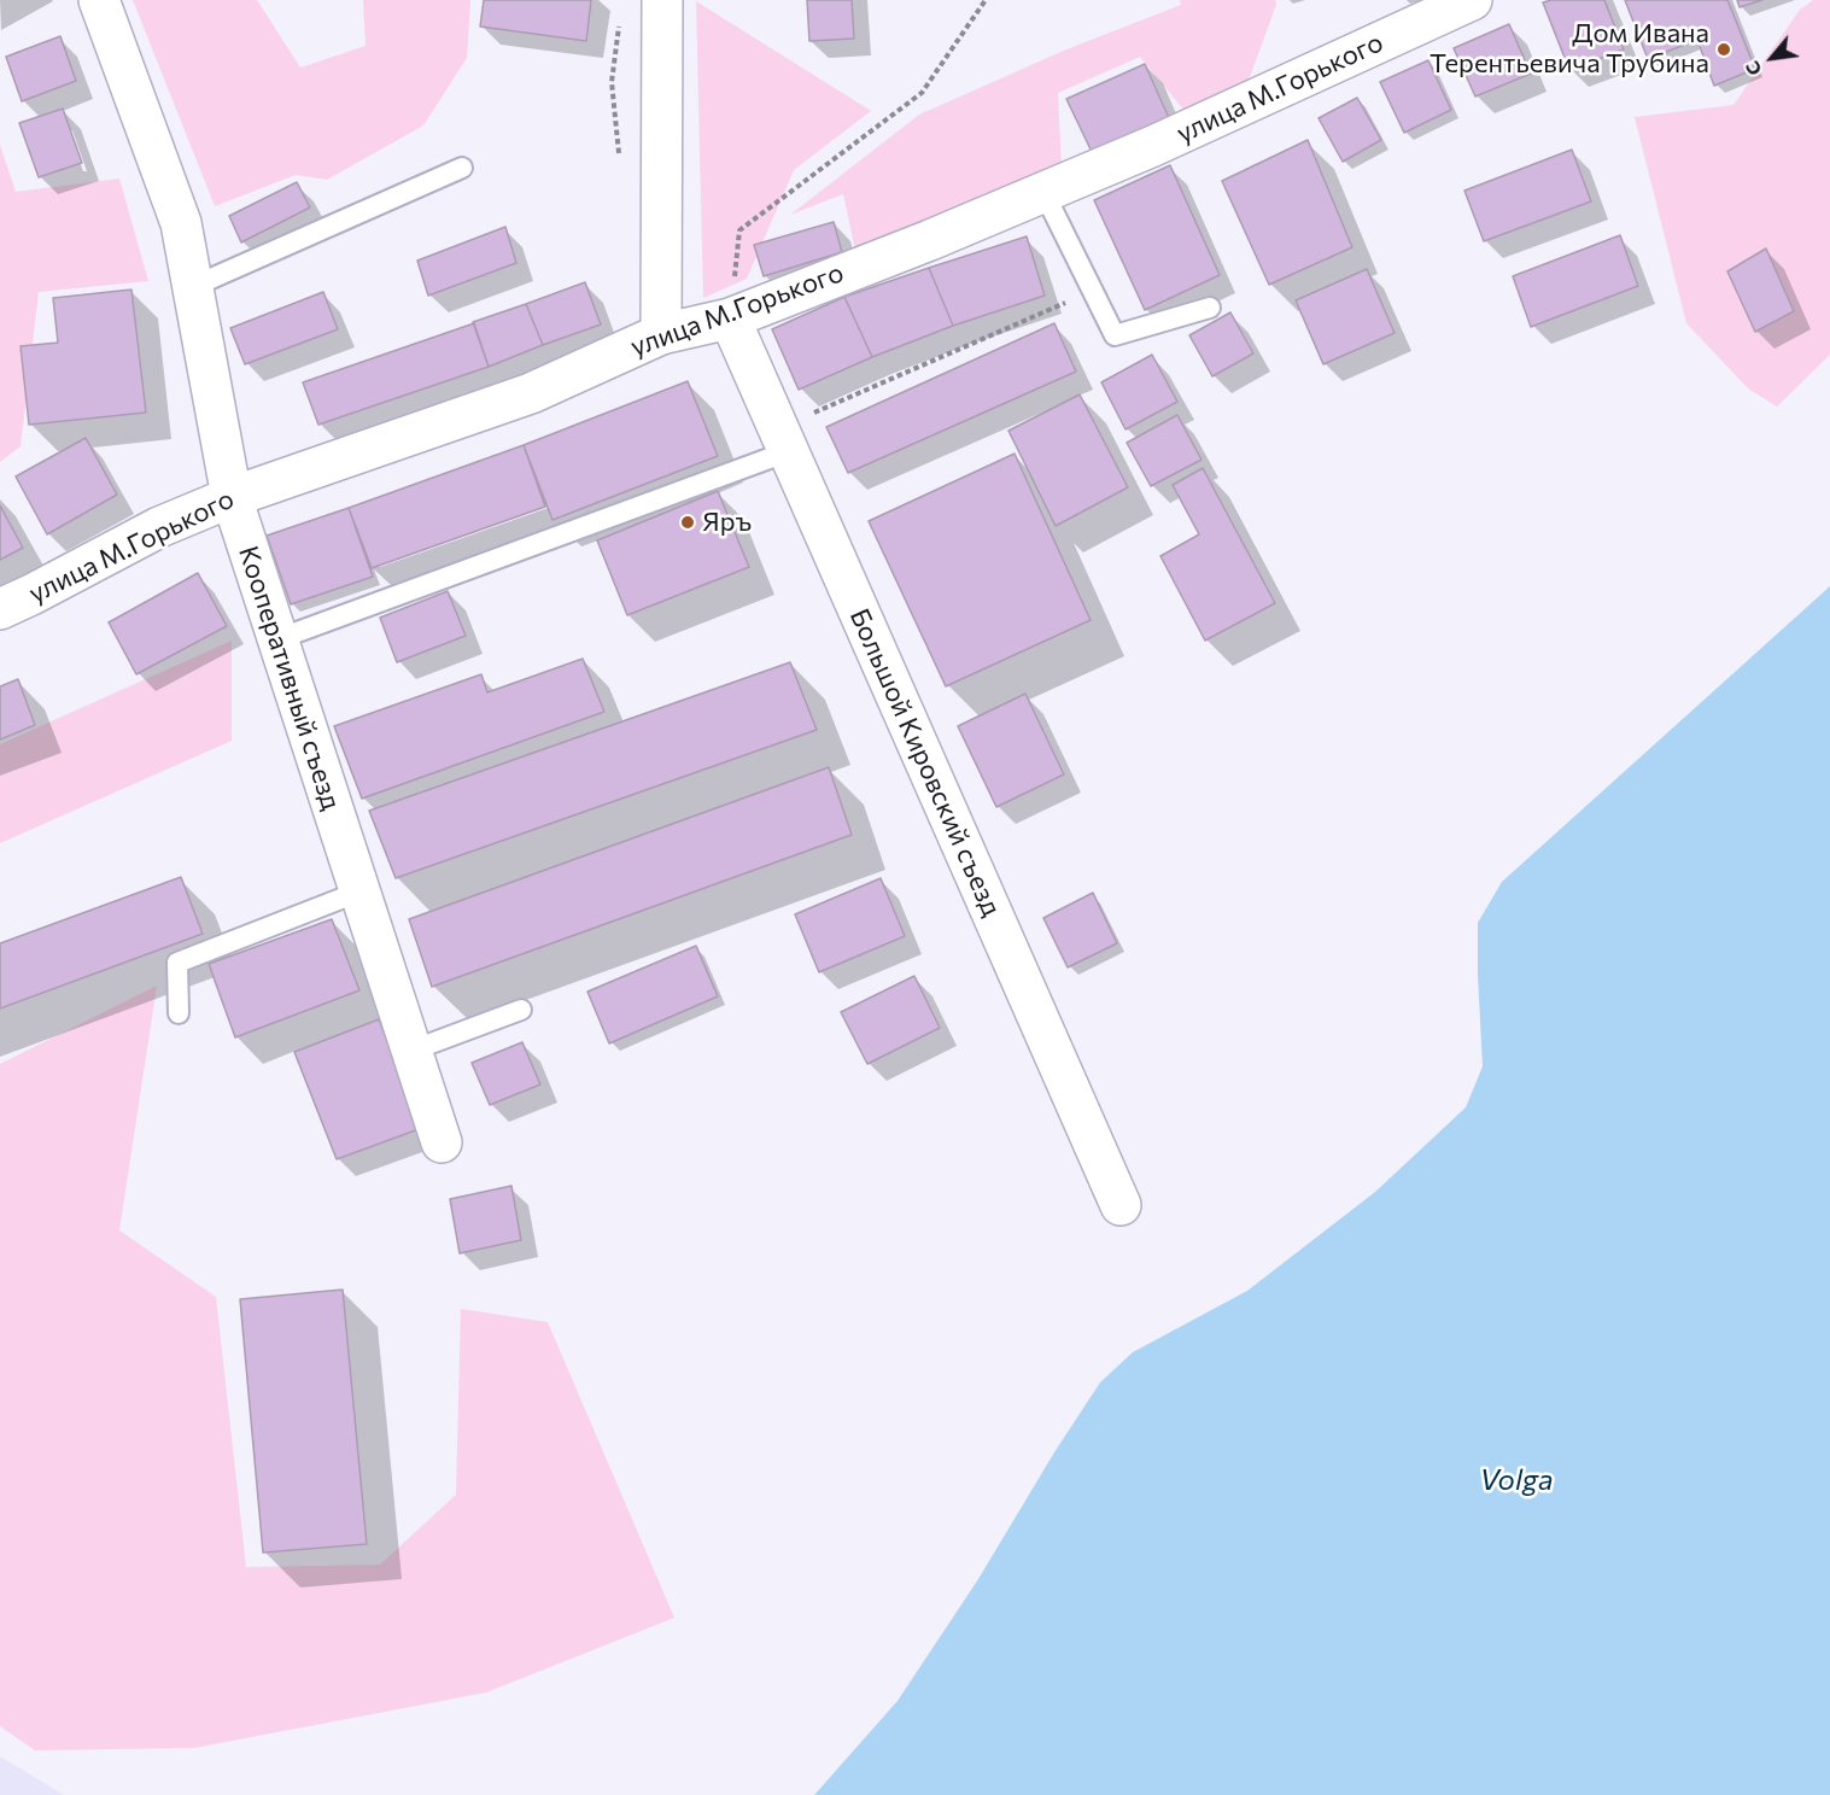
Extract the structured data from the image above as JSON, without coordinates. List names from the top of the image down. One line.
{"streets":{"street":["улица М.Горького","Кооперативный съезд","Большой Кировский съезд"]},"crossings":[["улица М.Горького","Кооперативный съезд"],["улица М.Горького","Большой Кировский съезд"]],"water":["Volga"],"places":["Дом Ивана Терентьевича Трубина","Яръ"],"north":"bottom left"}
